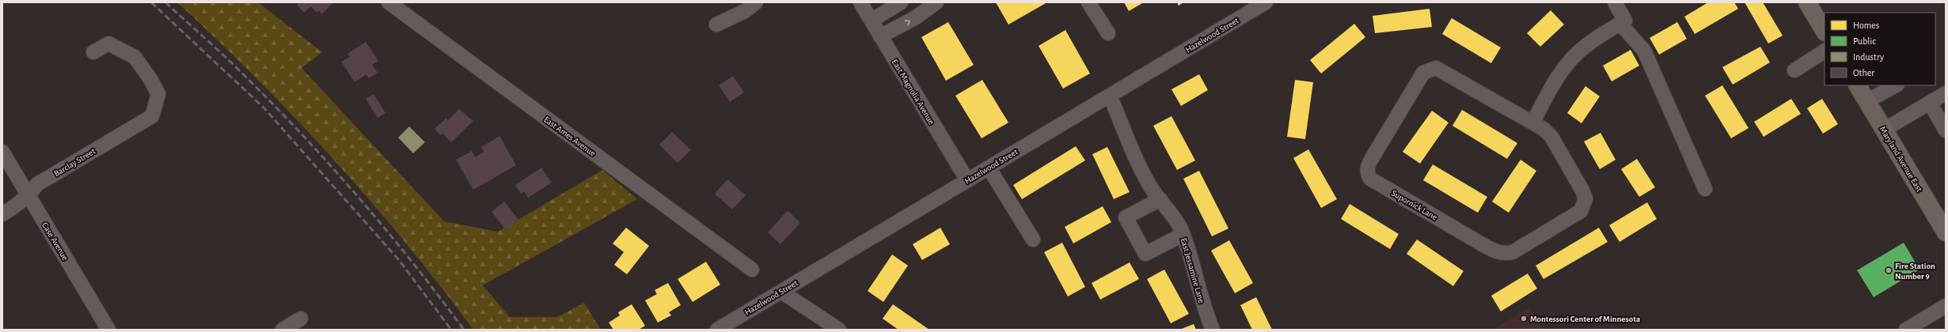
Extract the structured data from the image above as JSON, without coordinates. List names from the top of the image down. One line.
{"streets":{"main road":["Maryland Avenue East"],"street":["Hazelwood Street","East Magnolia Avenue","East Ames Avenue","Barclay Street","Supornick Lane","Case Avenue","East Jessamine Lane"]},"crossings":[["Hazelwood Street","East Magnolia Avenue"],["Hazelwood Street","East Jessamine Lane"],["Barclay Street","Case Avenue"]],"places":["Fire Station Number 9","Montessori Center of Minnesota"],"legend":["Homes","Public","Industry","Other"]}
